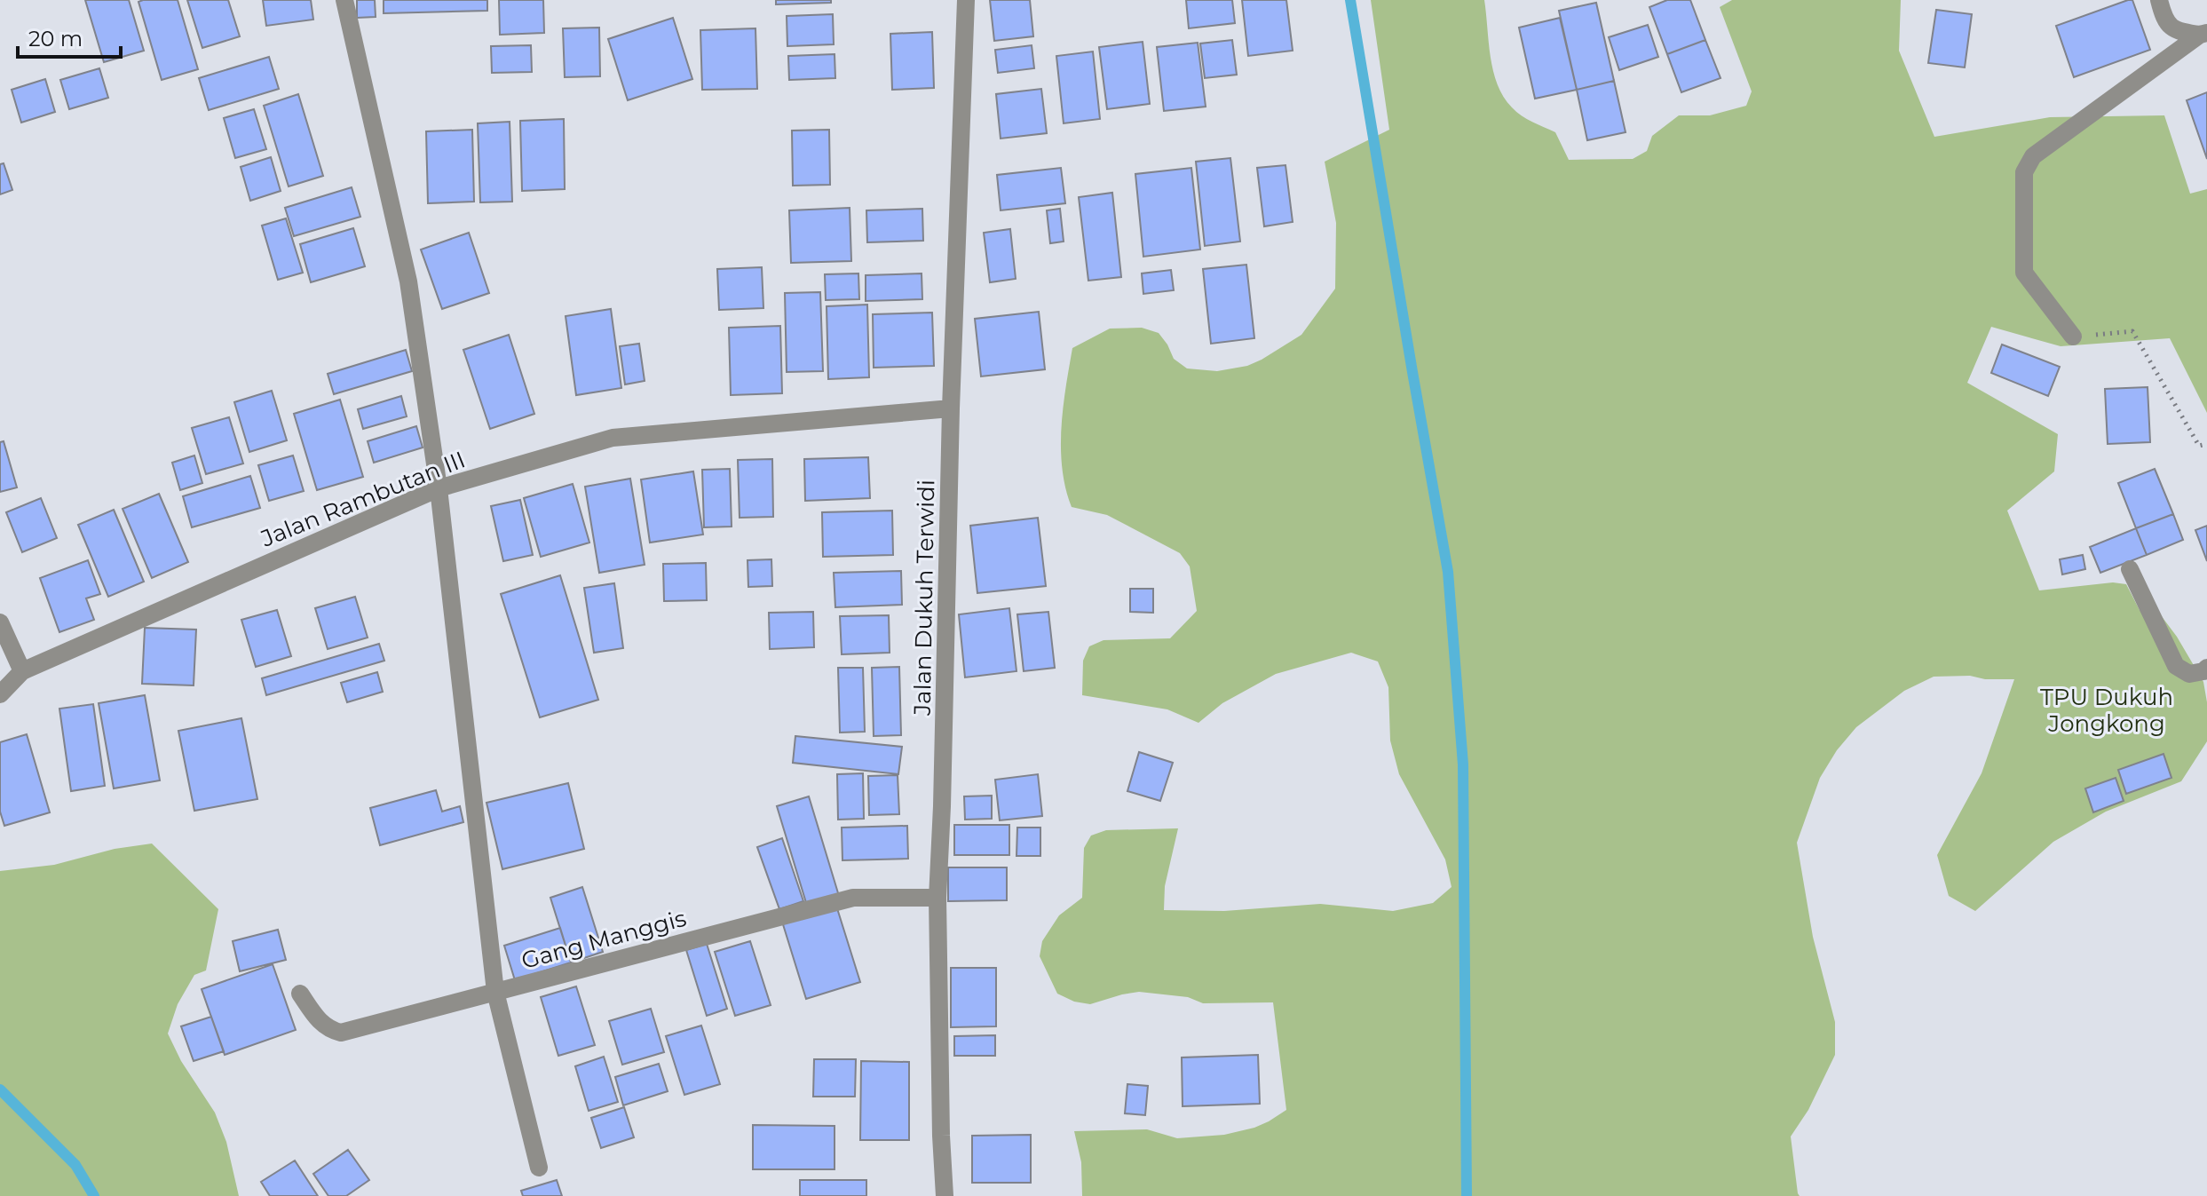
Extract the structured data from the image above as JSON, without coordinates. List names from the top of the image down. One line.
{"streets":{"street":["Jalan Rambutan III","Jalan Dukuh Terwidi","Gang Manggis"]},"crossings":[["Jalan Rambutan III","Jalan Dukuh Terwidi"],["Jalan Dukuh Terwidi","Gang Manggis"]],"parks":["TPU Dukuh Jongkong"],"scale_bar":"20 m"}
